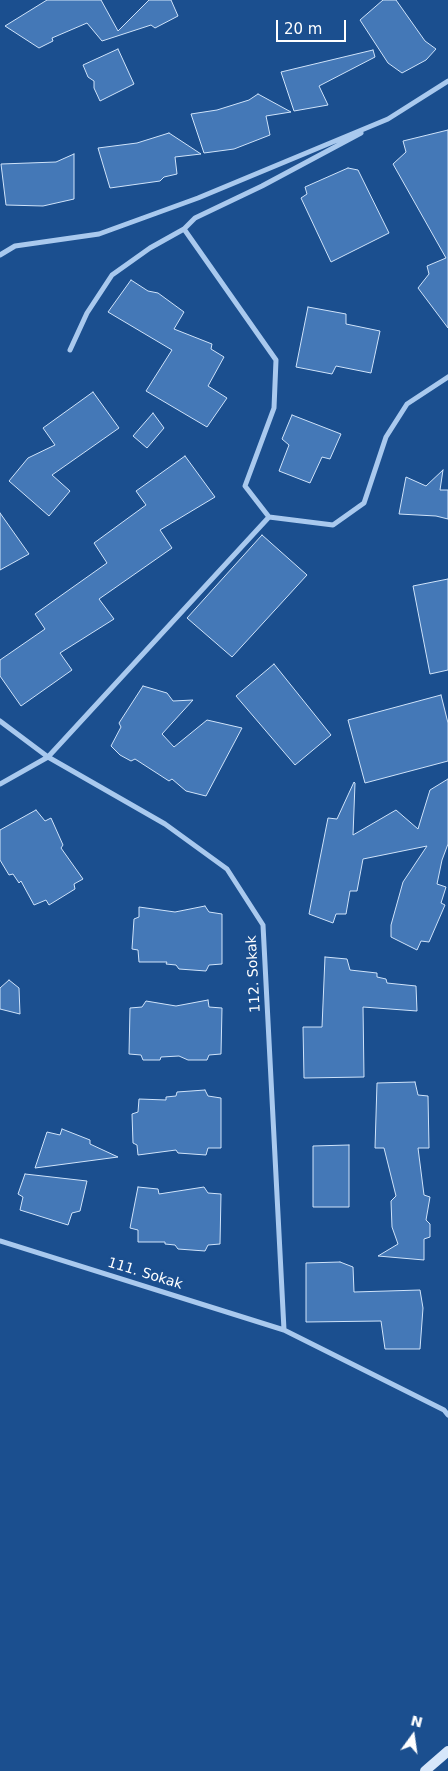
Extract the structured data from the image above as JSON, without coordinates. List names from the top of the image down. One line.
{"streets":{"street":["112. Sokak","111. Sokak"]},"crossings":[["112. Sokak","111. Sokak"]],"scale_bar":"20 m","north":"top"}
